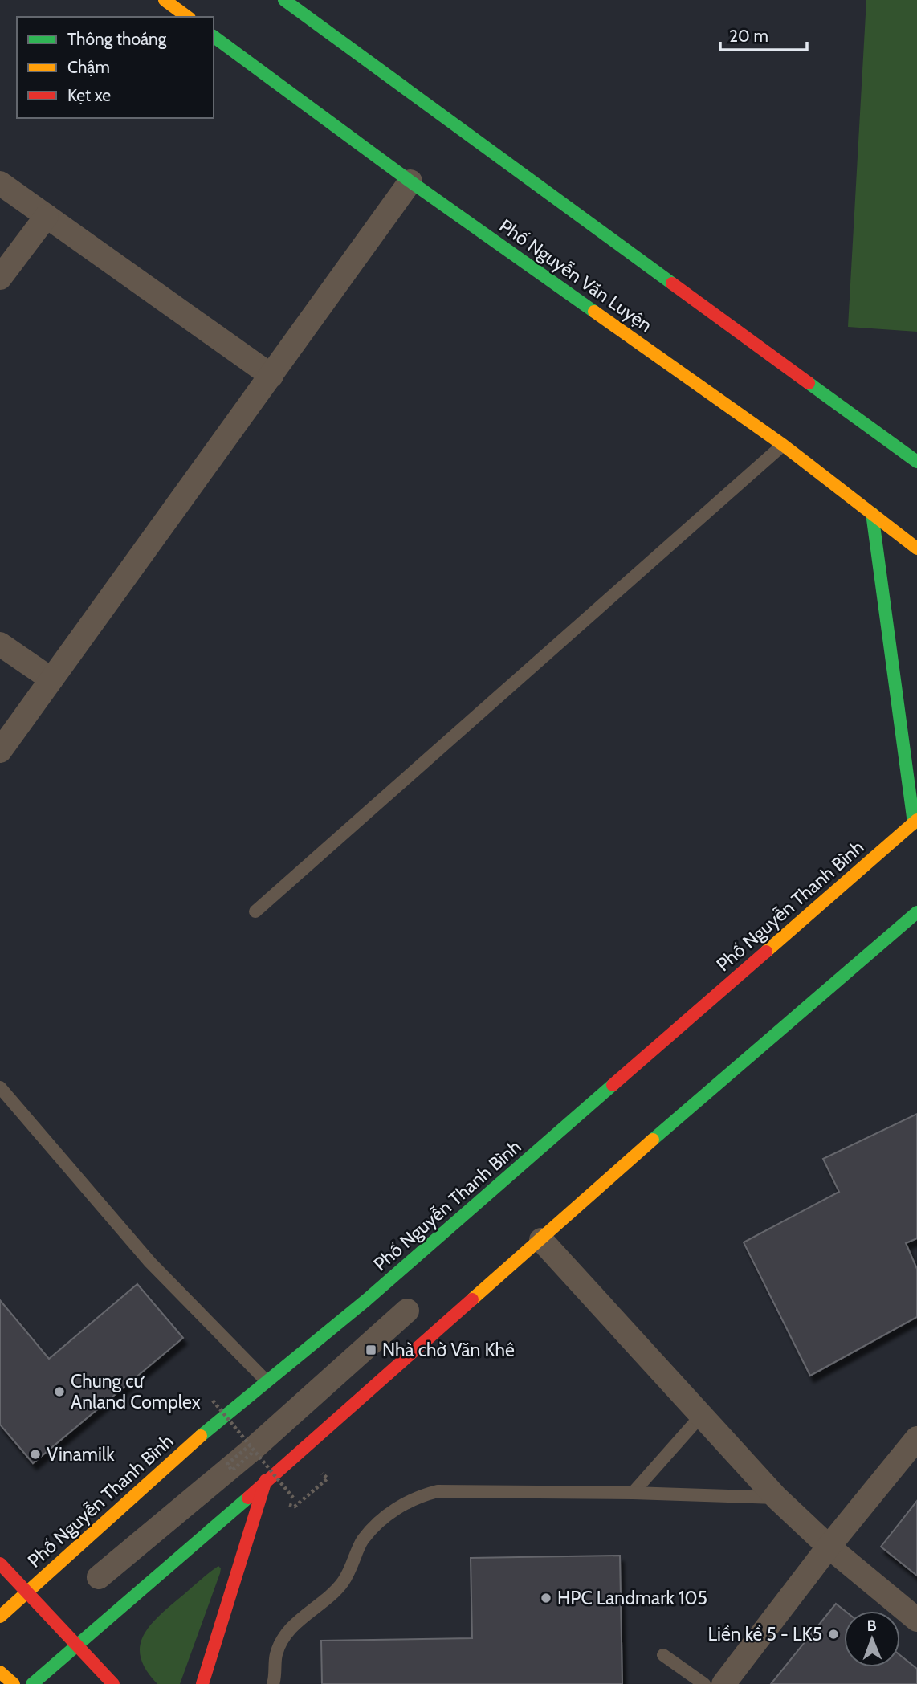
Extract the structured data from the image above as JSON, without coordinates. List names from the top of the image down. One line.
{"streets":{"main road":["Phố Nguyễn Văn Luyện","Phố Nguyễn Thanh Bình"]},"places":{"transit":["Nhà chờ Văn Khê"],"other":["Chung cư Anland Complex","Vinamilk","HPC Landmark 105","Liền kề 5 - LK5"]},"legend":["Thông thoáng","Chậm","Kẹt xe"],"scale_bar":"20 m","north":"top"}
